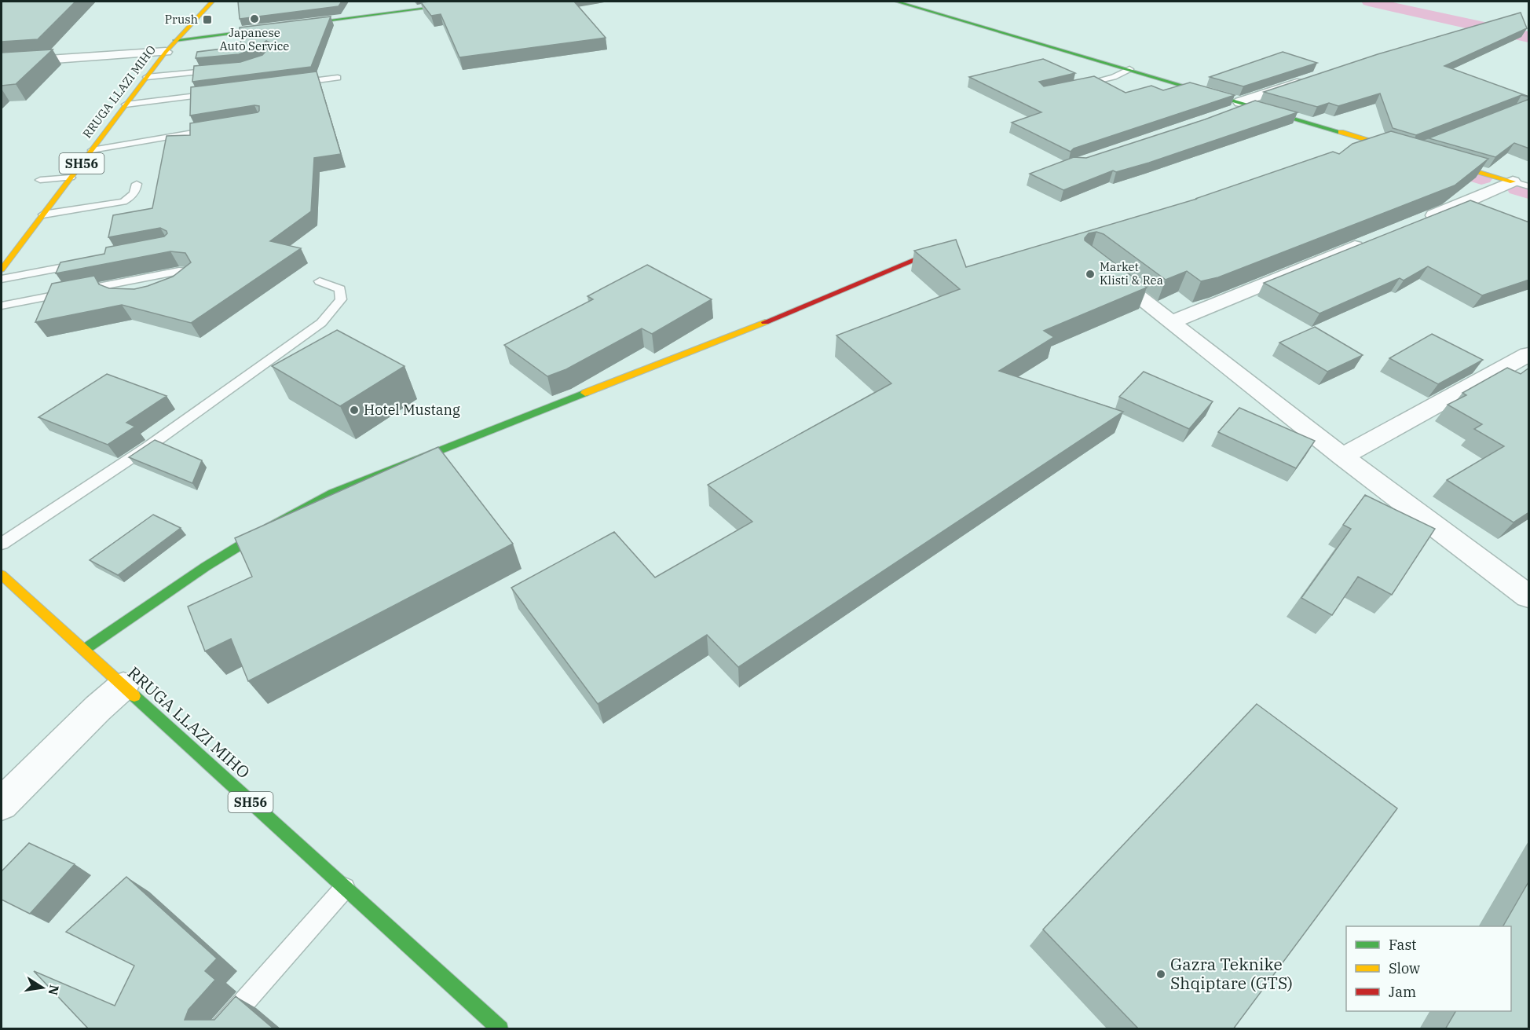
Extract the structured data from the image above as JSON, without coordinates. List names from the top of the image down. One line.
{"streets":{"street":["RRUGA LLAZI MIHO","SH56"]},"places":{"other":["Japanese Auto Service","Market Klisti & Rea","Hotel Mustang","Gazra Teknike Shqiptare (GTS)"],"transit":["Prush"]},"legend":["Fast","Slow","Jam"],"north":"right"}
